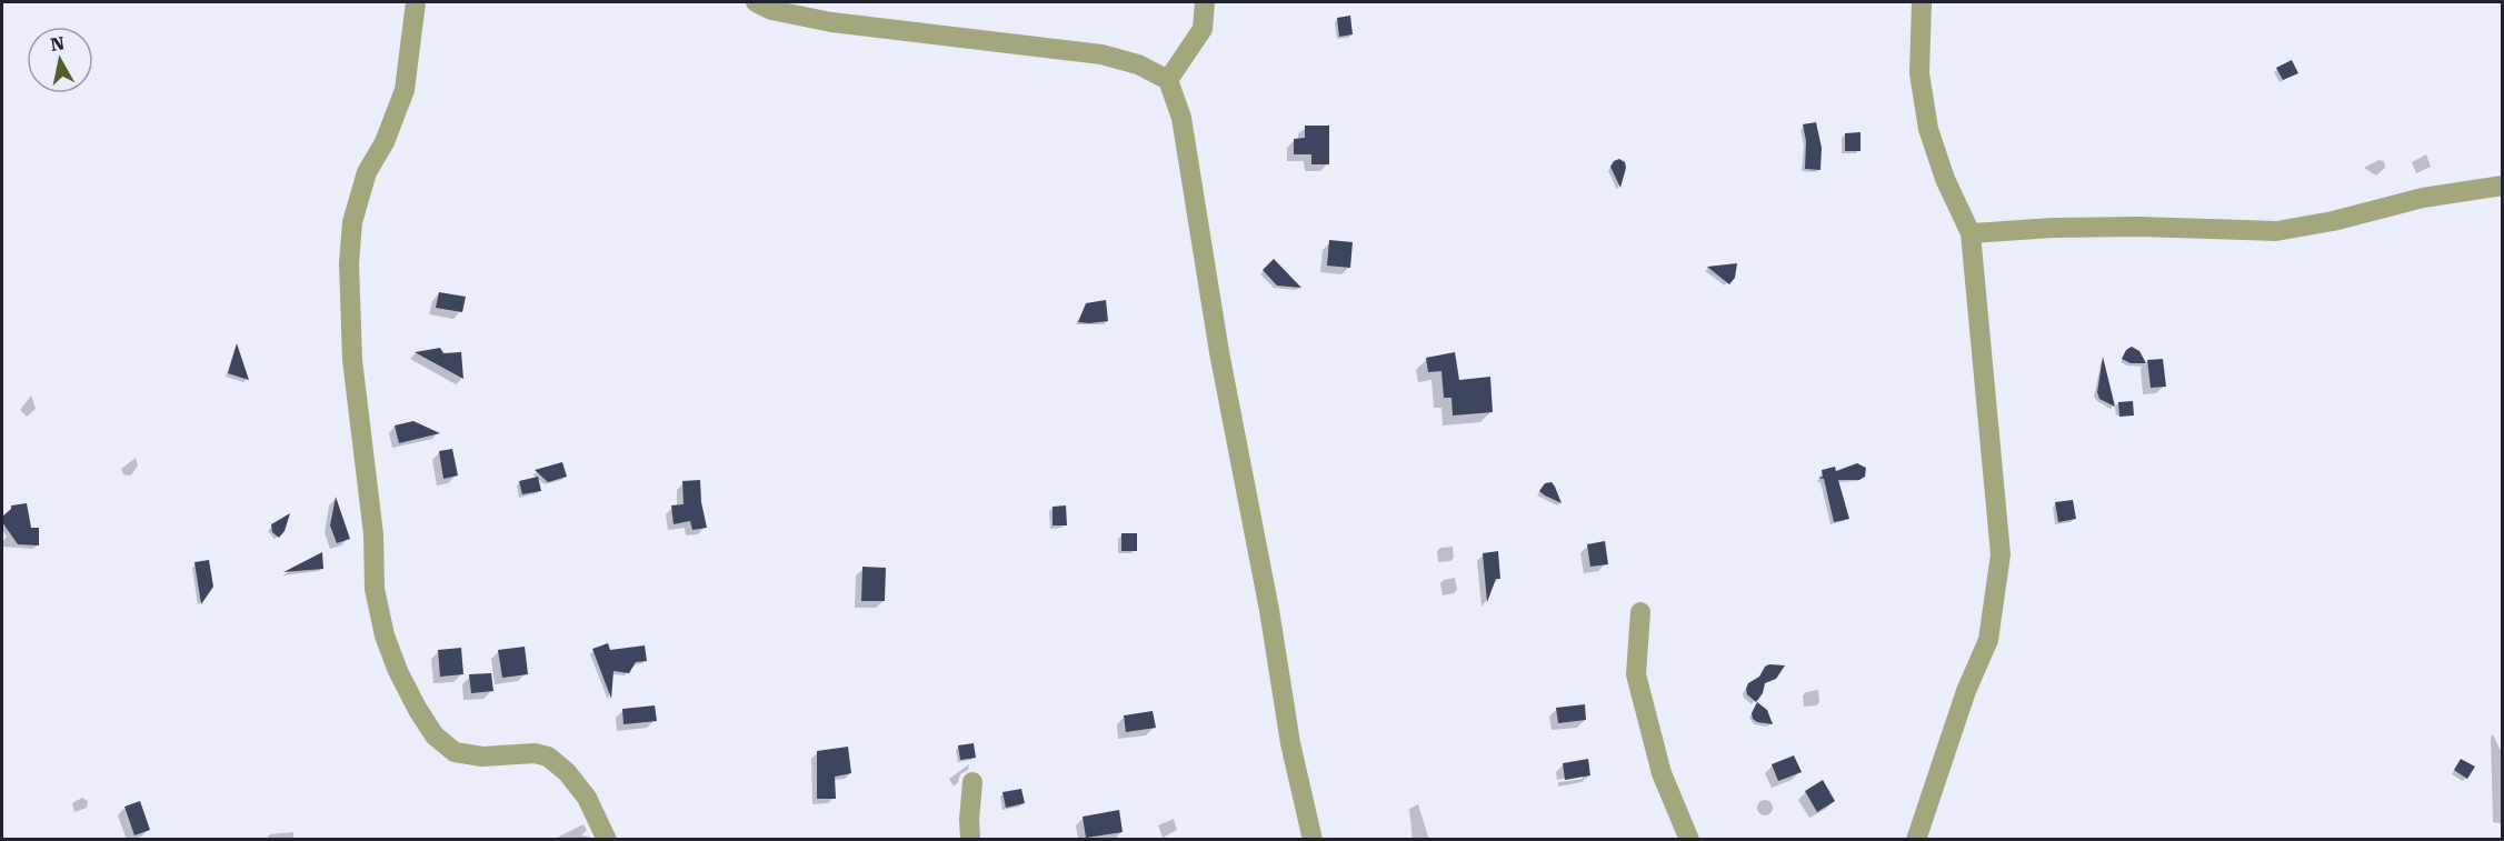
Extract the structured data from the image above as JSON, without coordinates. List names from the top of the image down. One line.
{"north":"top"}
